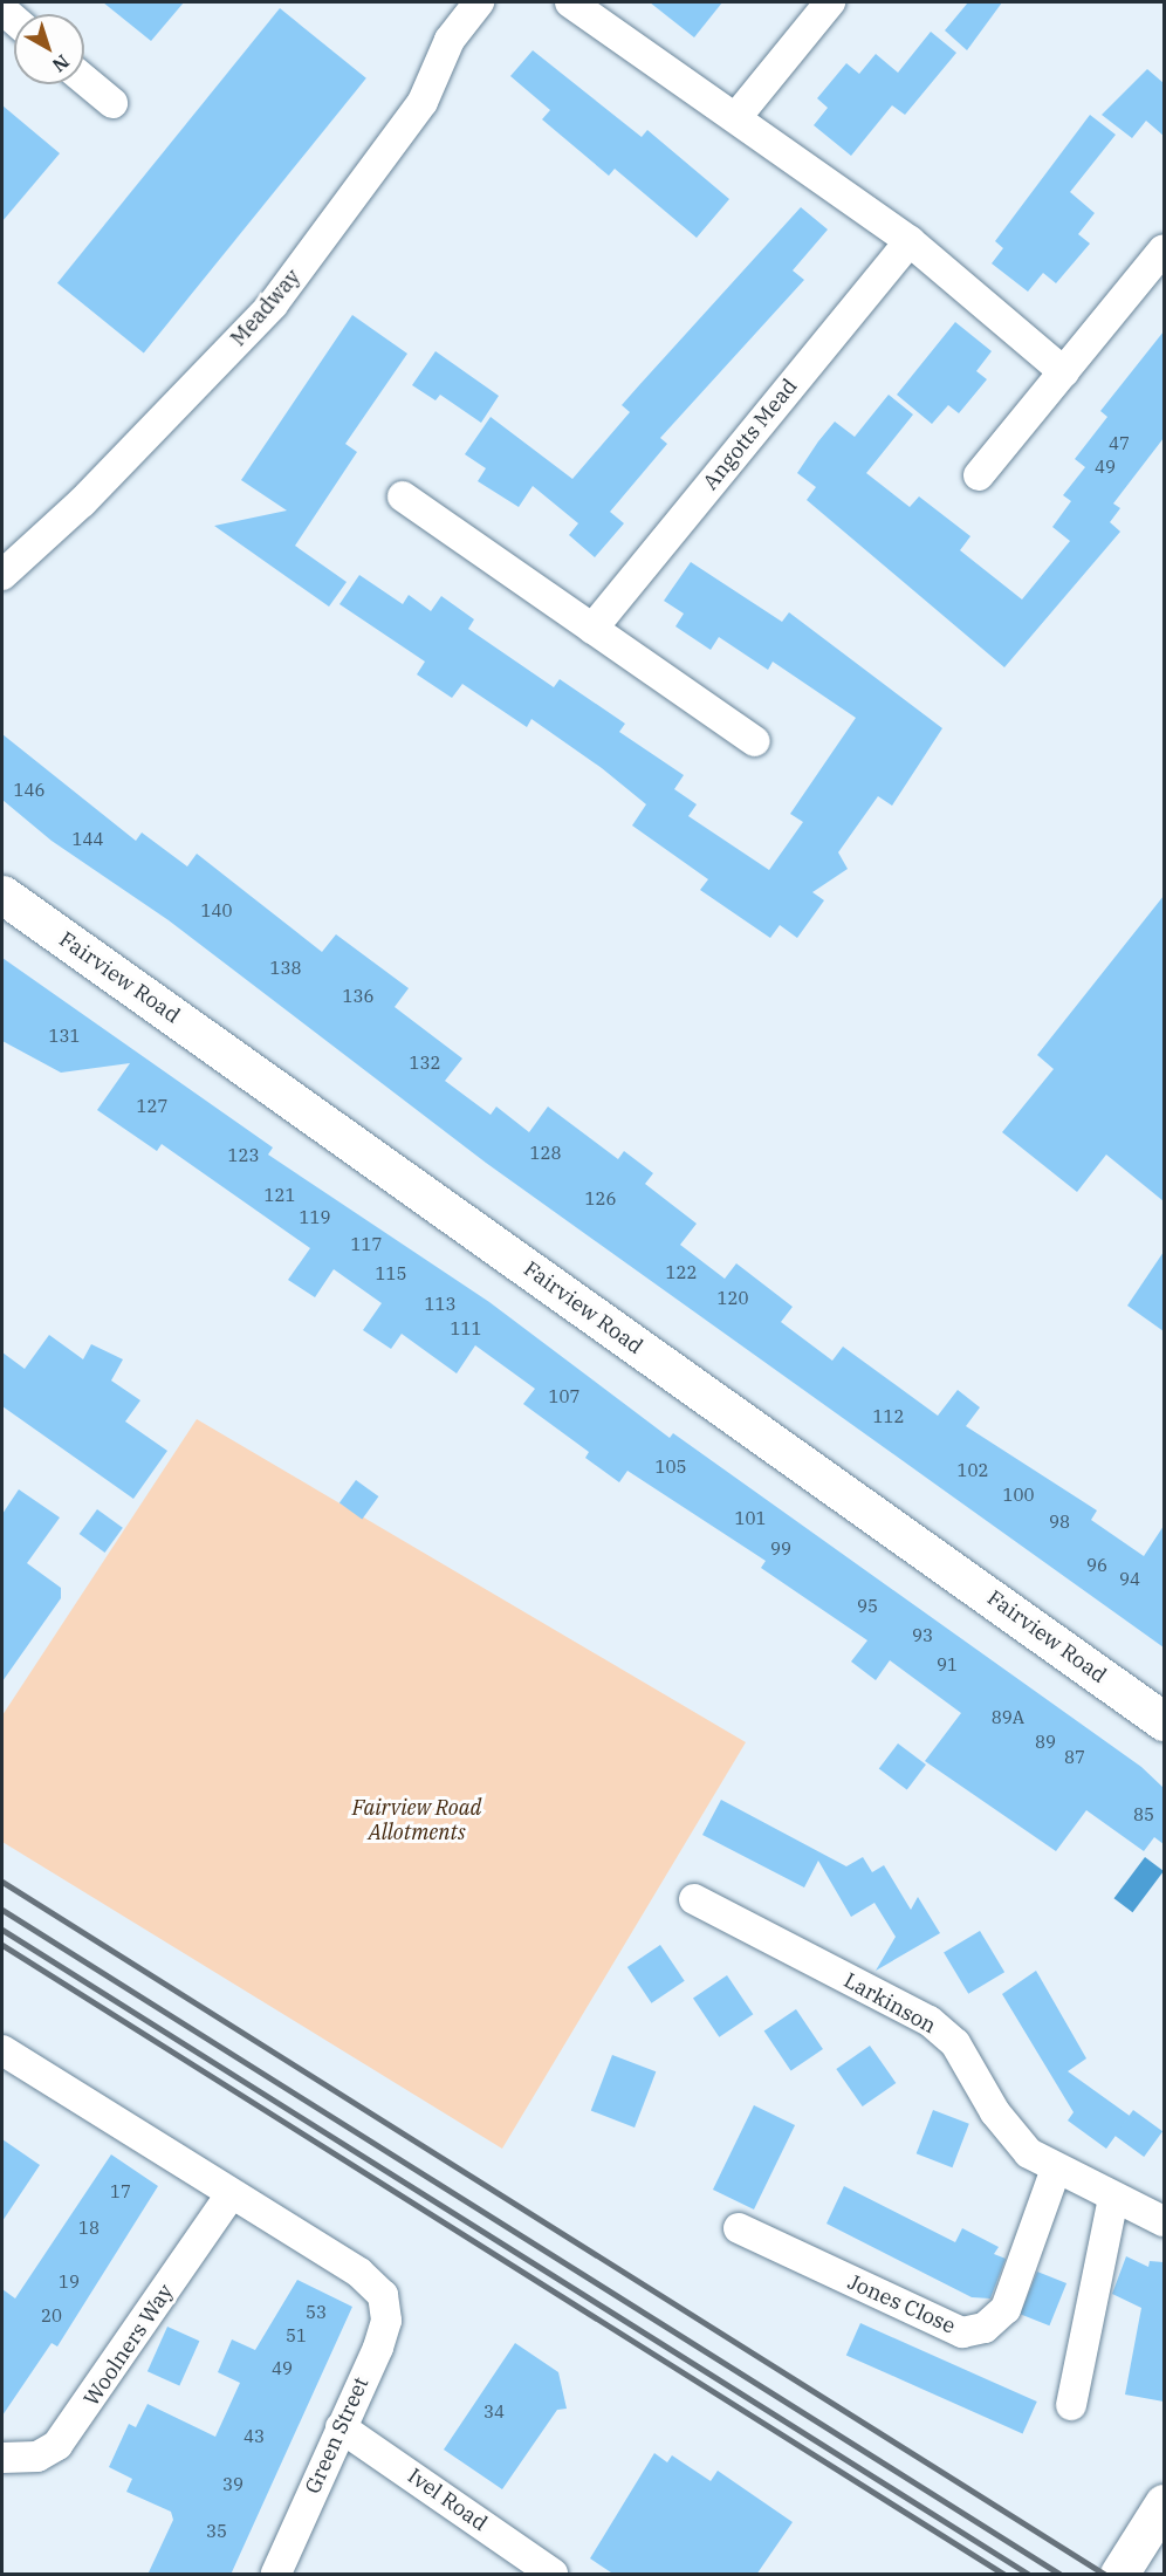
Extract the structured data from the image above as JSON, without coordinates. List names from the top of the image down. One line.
{"streets":{"street":["Meadway","Angotts Mead","Fairview Road","Larkinson","Jones Close","Woolners Way","Green Street","Ivel Road"]},"crossings":[["Larkinson","Jones Close"],["Woolners Way","Green Street"],["Green Street","Ivel Road"]],"parks":["Fairview Road Allotments"],"house_numbers":["47","49","146","144","140","138","136","131","132","127","128","123","121","126","119","117","122","115","120","113","111","107","112","105","102","100","101","98","99","96","94","95","93","91","89A","89","87","85","17","18","19","53","20","51","49","34","43","39","35"],"north":"bottom right"}
